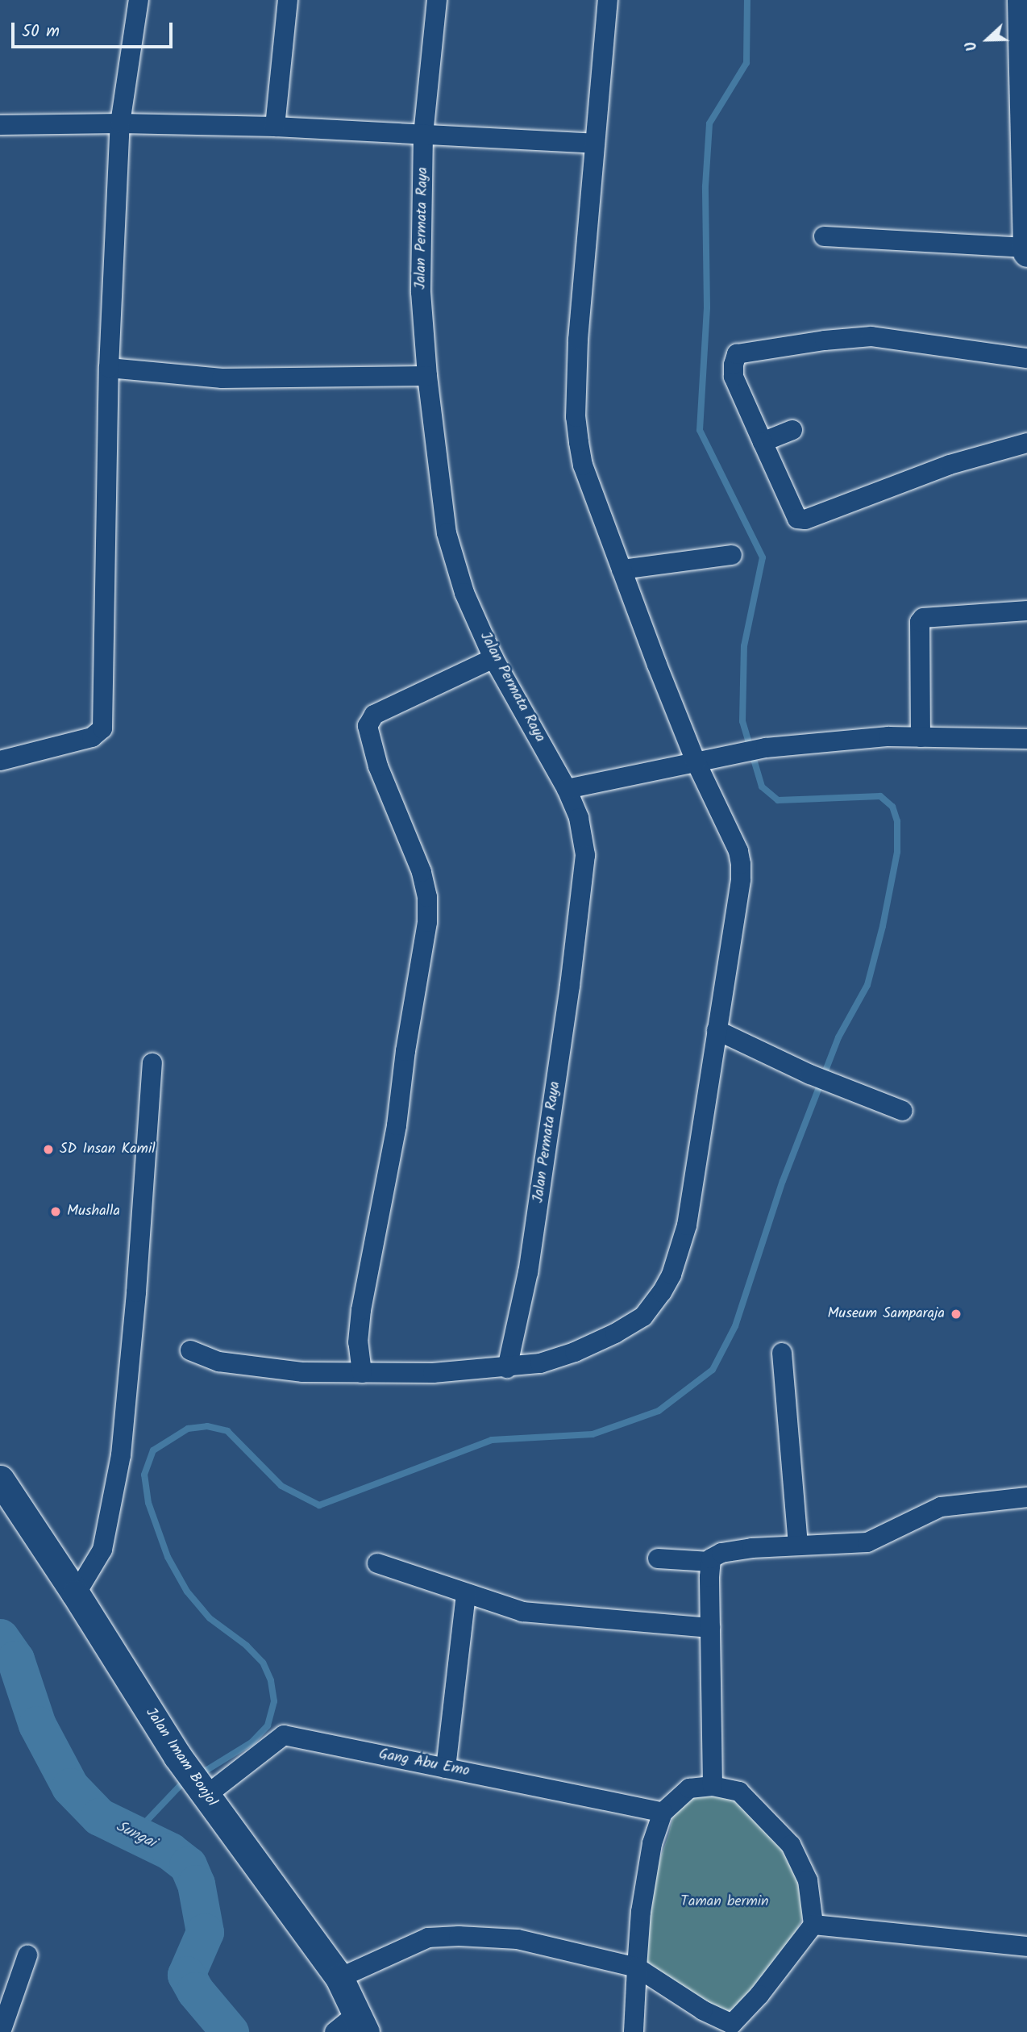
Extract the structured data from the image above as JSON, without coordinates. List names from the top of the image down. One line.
{"streets":{"street":["Jalan Permata Raya","Jalan Imam Bonjol","Gang Abu Emo"]},"crossings":[["Jalan Imam Bonjol","Gang Abu Emo"]],"water":["Sungai"],"parks":["Taman bermin"],"places":["SD Insan Kamil","Mushalla","Museum Samparaja"],"scale_bar":"50 m","north":"left"}
